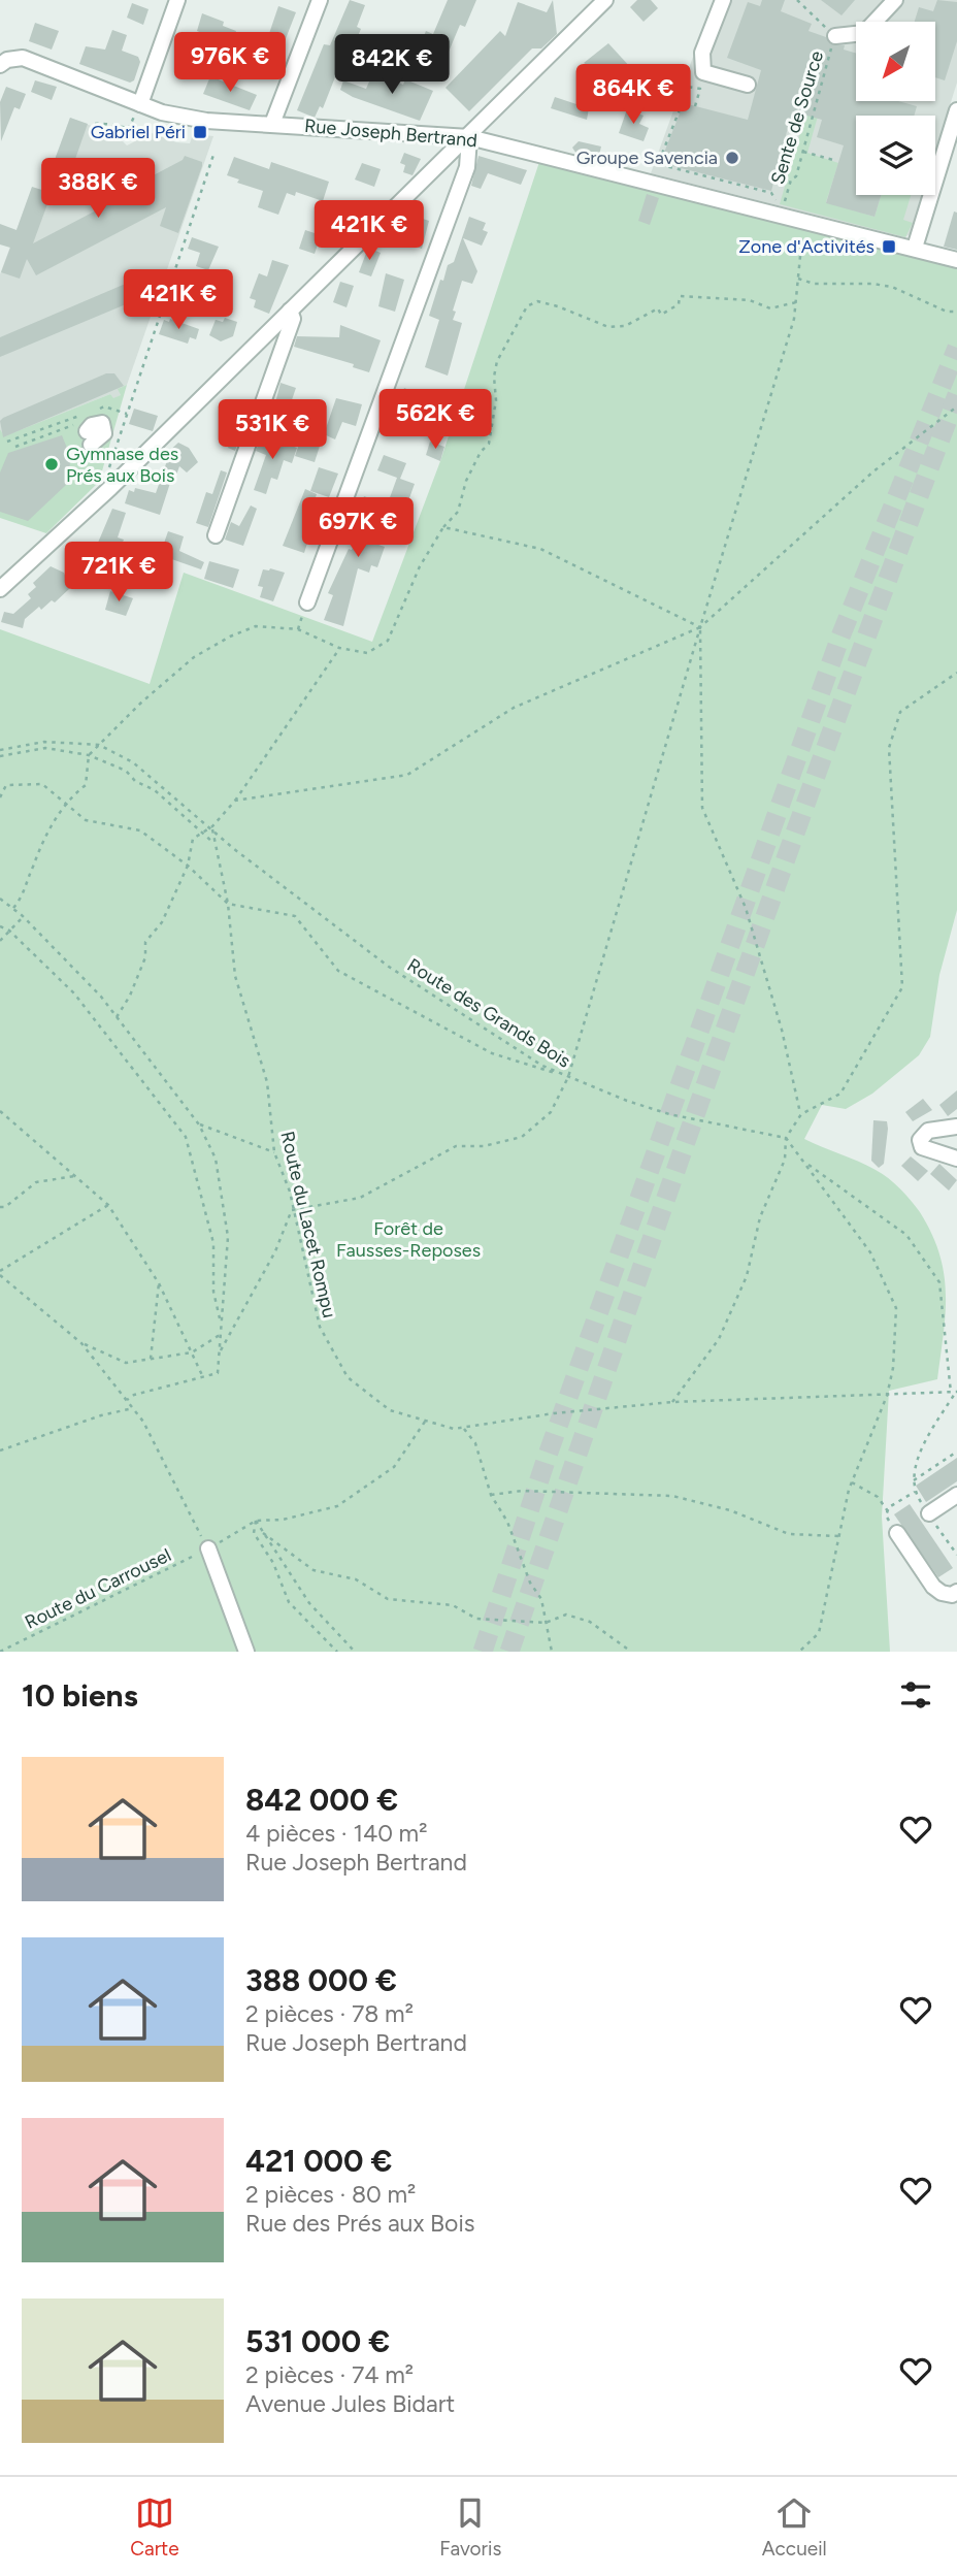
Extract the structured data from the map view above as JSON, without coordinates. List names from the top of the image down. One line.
{"streets":{"street":["Rue Joseph Bertrand"],"path":["Sente de Source","Route des Grands Bois","Route du Lacet Rompu","Route du Carrousel"]},"crossings":[["Sente de Source","Rue Joseph Bertrand"],["Route des Grands Bois","Route du Lacet Rompu"]],"parks":["Forêt de Fausses-Reposes"],"places":{"transit":["Gabriel Péri","Zone d'Activités"],"other":["Groupe Savencia","Gymnase des Prés aux Bois"]},"north":"bottom left","page":{"price":["976K €","842K €","864K €","388K €","421K €","421K €","562K €","531K €","697K €","721K €"],"heading":"10 biens","list":[{"name":"842 000 €","note":"4 pièces · 140 m² · Rue Joseph Bertrand"},{"name":"388 000 €","note":"2 pièces · 78 m² · Rue Joseph Bertrand"},{"name":"421 000 €","note":"2 pièces · 80 m² · Rue des Prés aux Bois"},{"name":"531 000 €","note":"2 pièces · 74 m² · Avenue Jules Bidart"}],"tabs":["Carte","Favoris","Accueil"]}}
